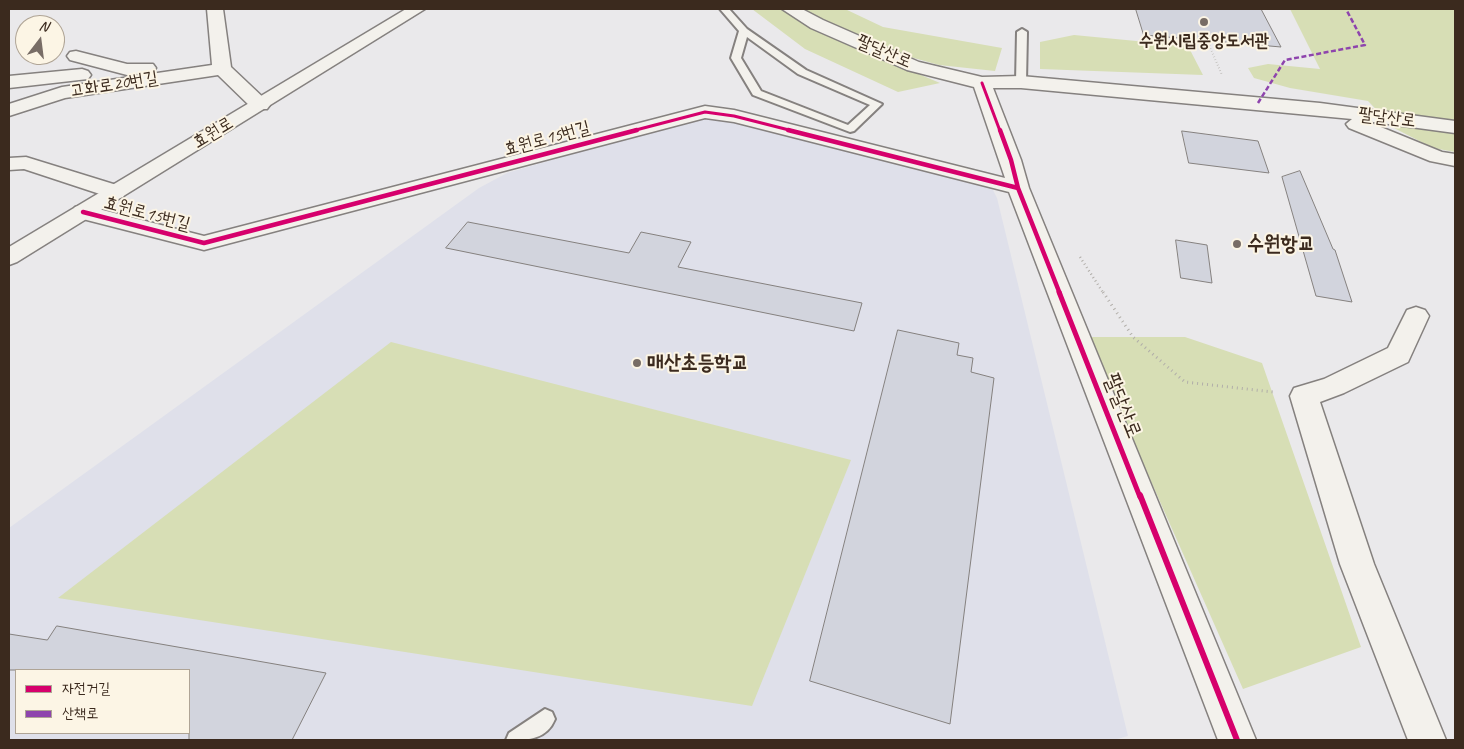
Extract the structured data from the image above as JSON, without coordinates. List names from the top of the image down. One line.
{"streets":{"street":["팔달산로","고화로20번길","효원로","효원로15번길"]},"crossings":[["팔달산로","효원로15번길"],["효원로","효원로15번길"]],"places":["수원시립중앙도서관","수원항교","매산초등학교"],"legend":["자전거길","산책로"],"north":"top"}
